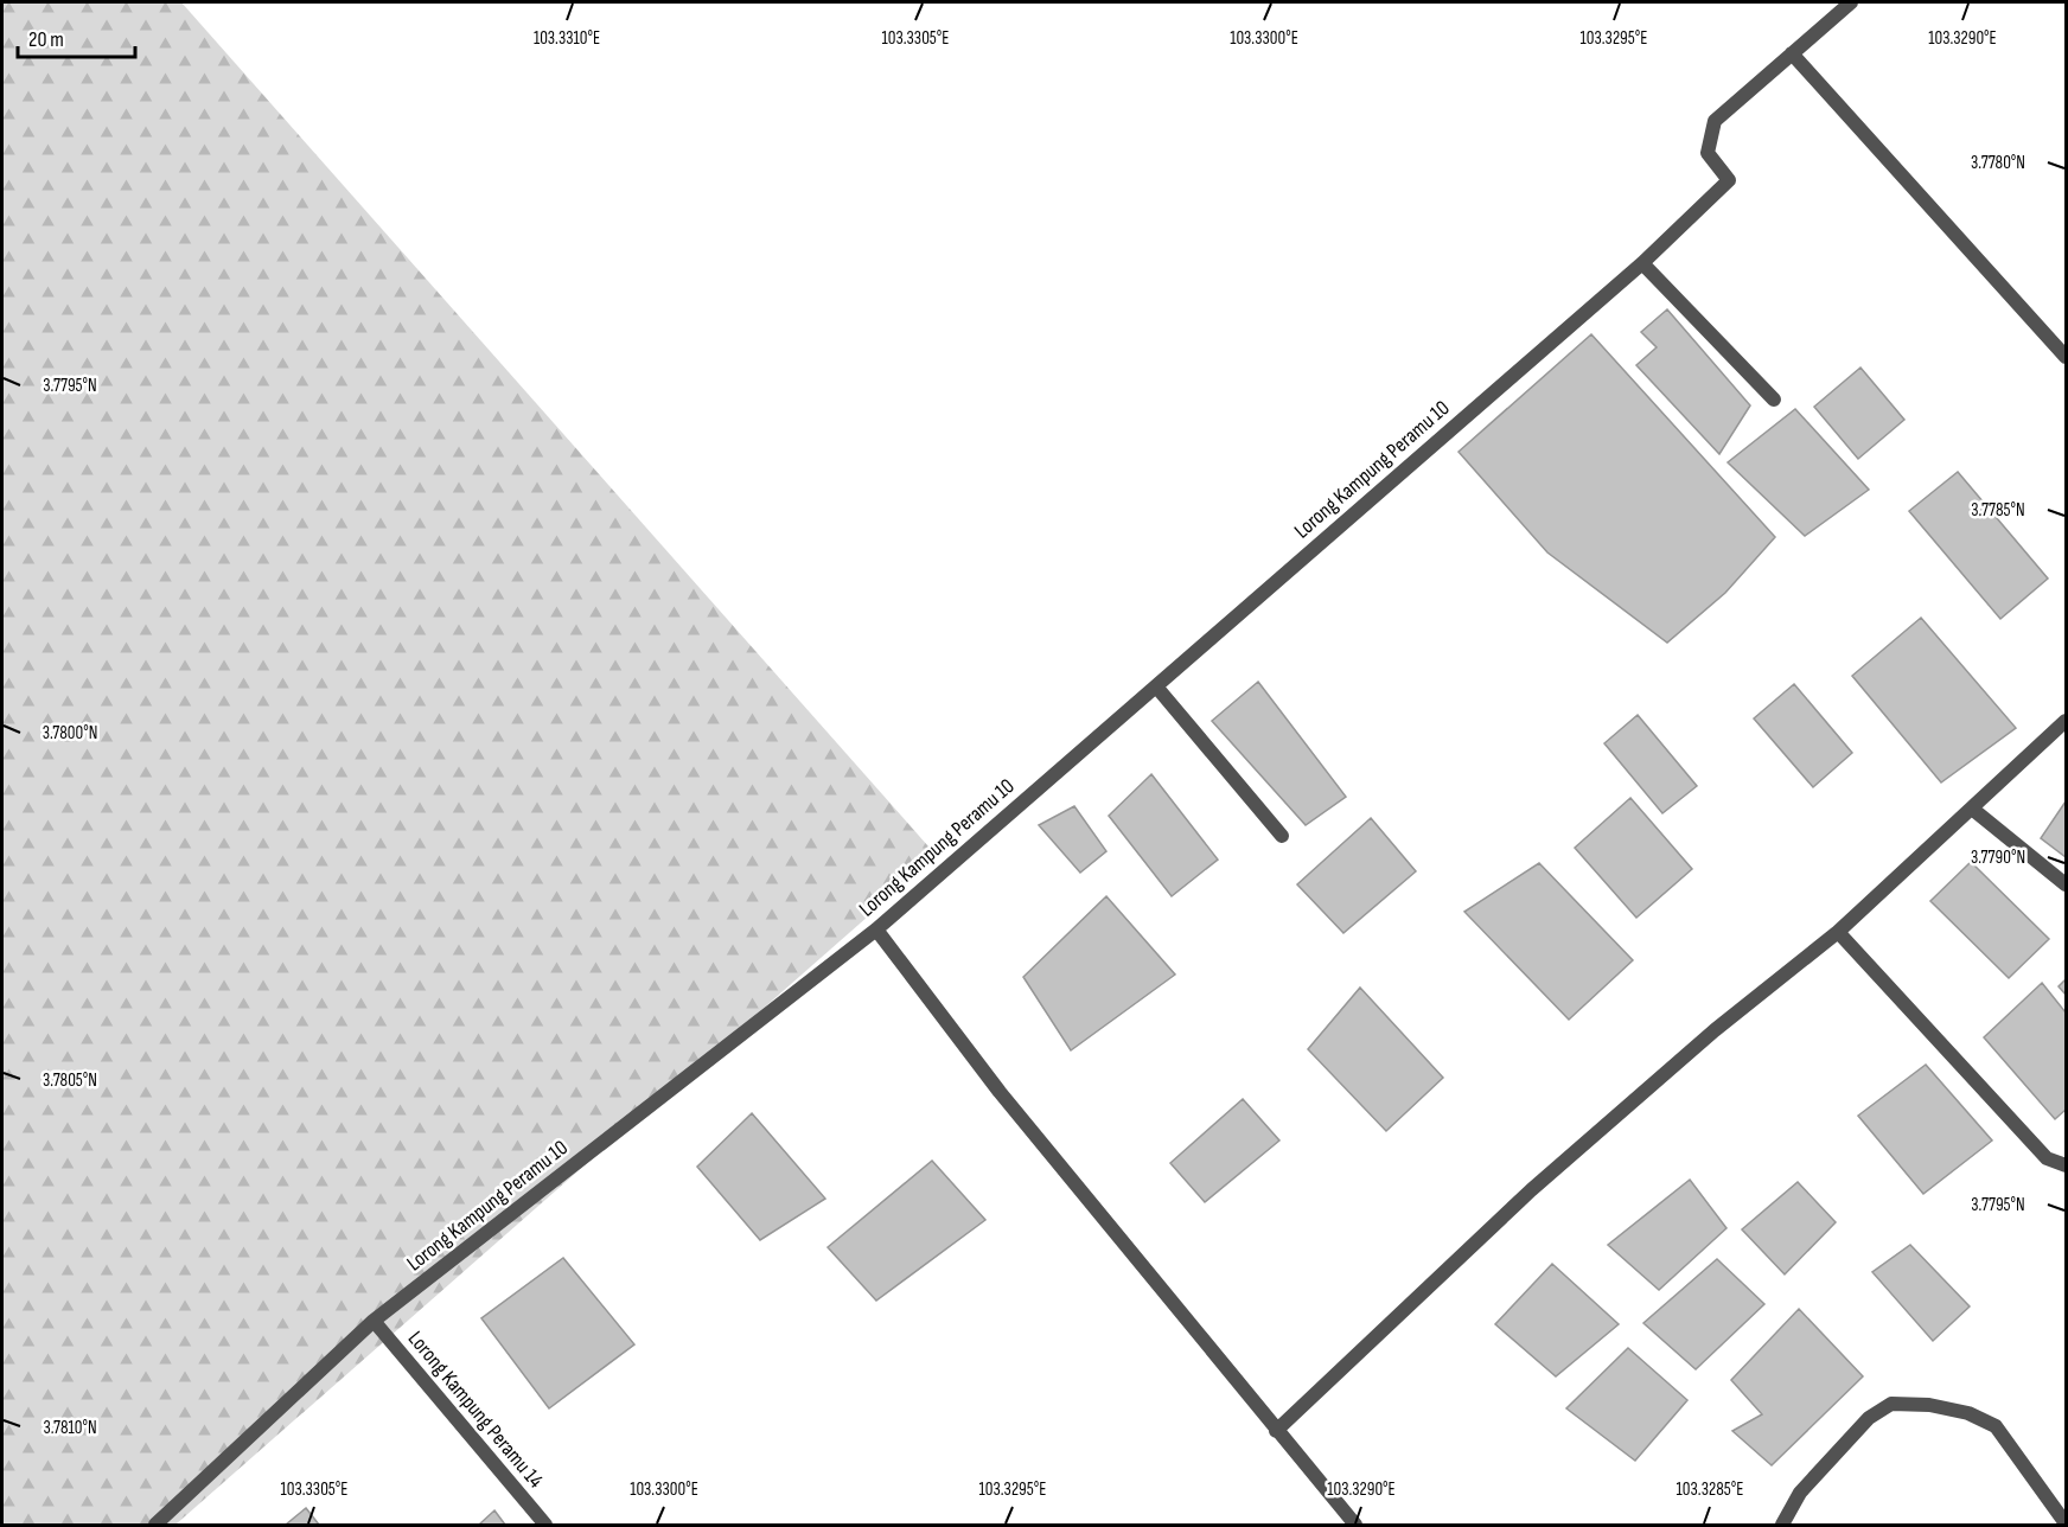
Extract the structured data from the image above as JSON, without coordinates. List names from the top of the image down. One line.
{"streets":{"street":["Lorong Kampung Peramu 10","Lorong Kampung Peramu 14"]},"crossings":[["Lorong Kampung Peramu 10","Lorong Kampung Peramu 14"]],"scale_bar":"20 m","coordinates":["103.3290°E","103.3310°E","103.3305°E","103.3300°E","103.3295°E","3.7780°N","3.7795°N","3.7785°N","3.7800°N","3.7790°N","3.7805°N","3.7810°N","103.3285°E"]}
